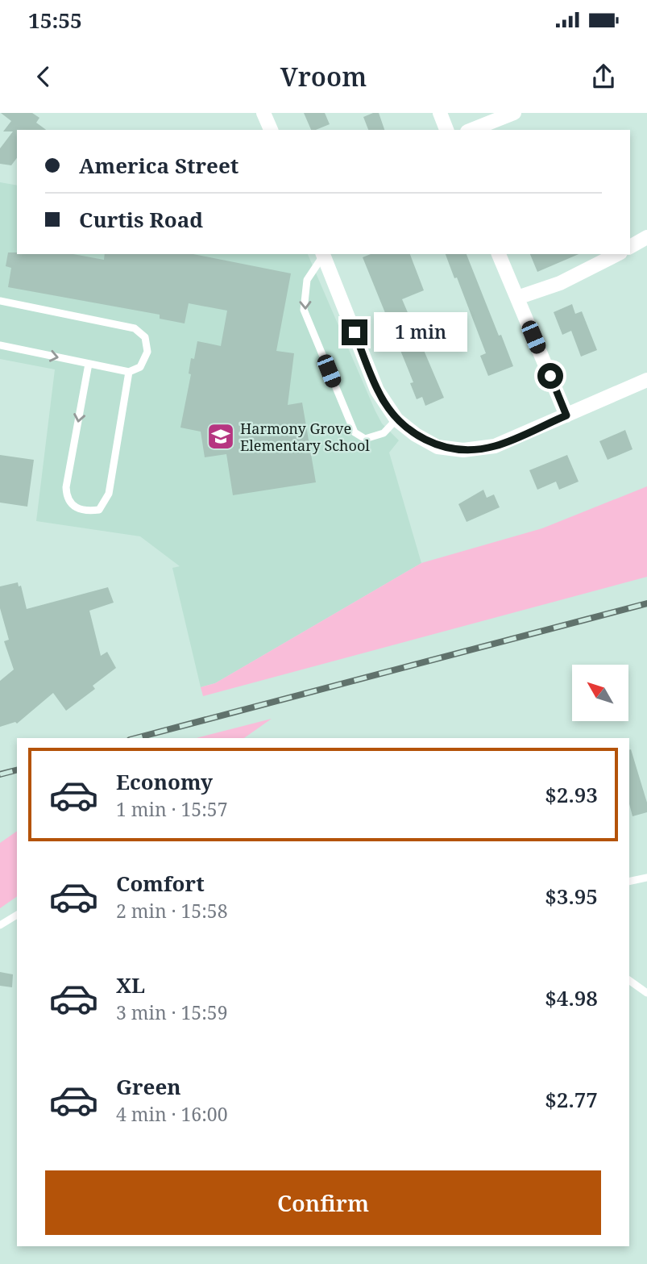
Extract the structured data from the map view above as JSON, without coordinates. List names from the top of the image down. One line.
{"places":{"school or university":["Harmony Grove Elementary School"]},"north":"top left","page":{"status":"15:55","header":"Vroom","banner":["America Street","Curtis Road"],"bubble":"1 min","list":[{"name":"Economy","note":"1 min · 15:57","value":"$2.93"},{"name":"Comfort","note":"2 min · 15:58","value":"$3.95"},{"name":"XL","note":"3 min · 15:59","value":"$4.98"},{"name":"Green","note":"4 min · 16:00","value":"$2.77"}],"buttons":"Confirm"}}
